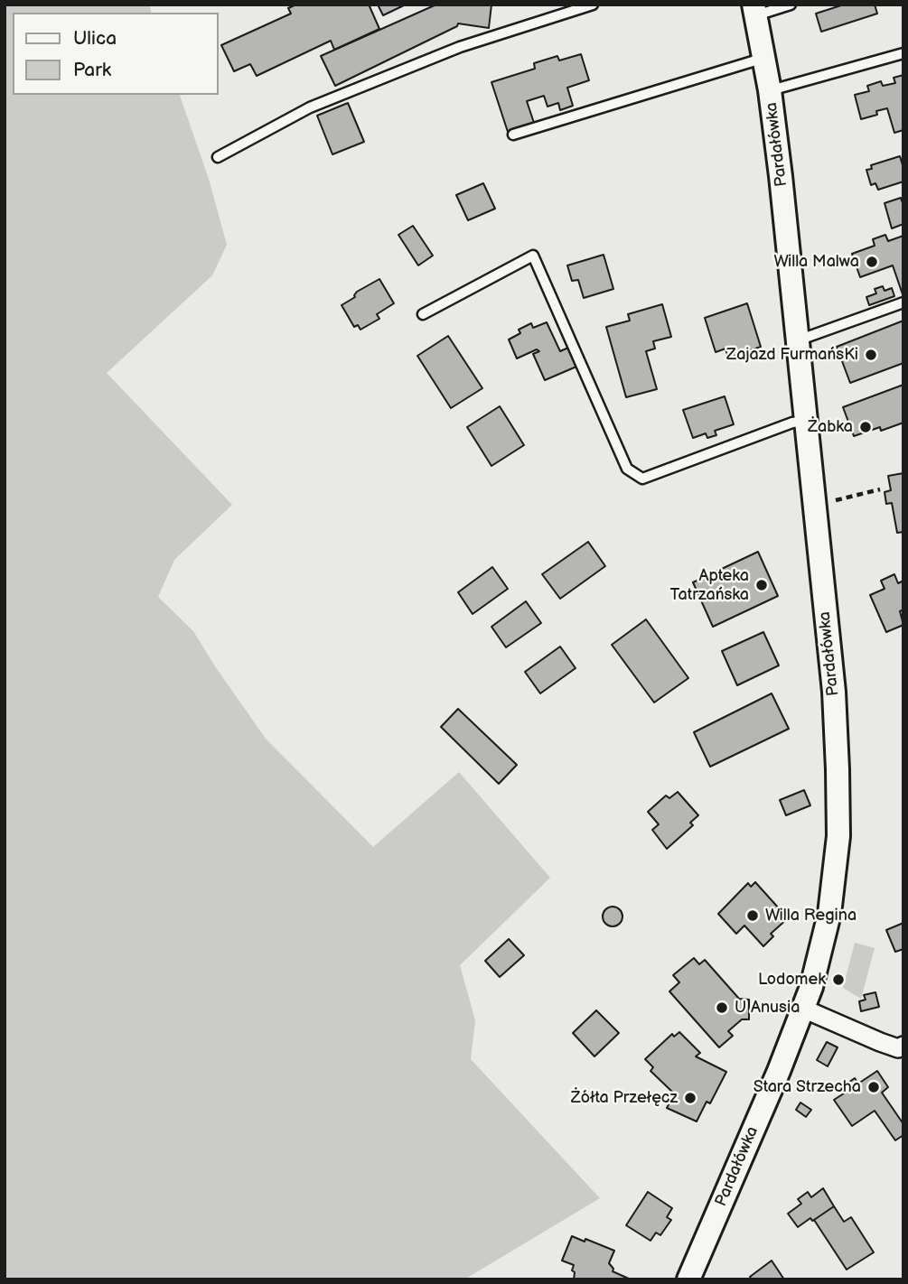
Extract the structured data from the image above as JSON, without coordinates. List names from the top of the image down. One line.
{"streets":{"street":["Pardałówka"]},"places":["Willa Malwa","Zajazd FurmańsKi","Żabka","Apteka Tatrzańska","Willa Regina","Lodomek","U Anusia","Stara Strzecha","Żółta Przełęcz"],"legend":["Ulica","Park"]}
